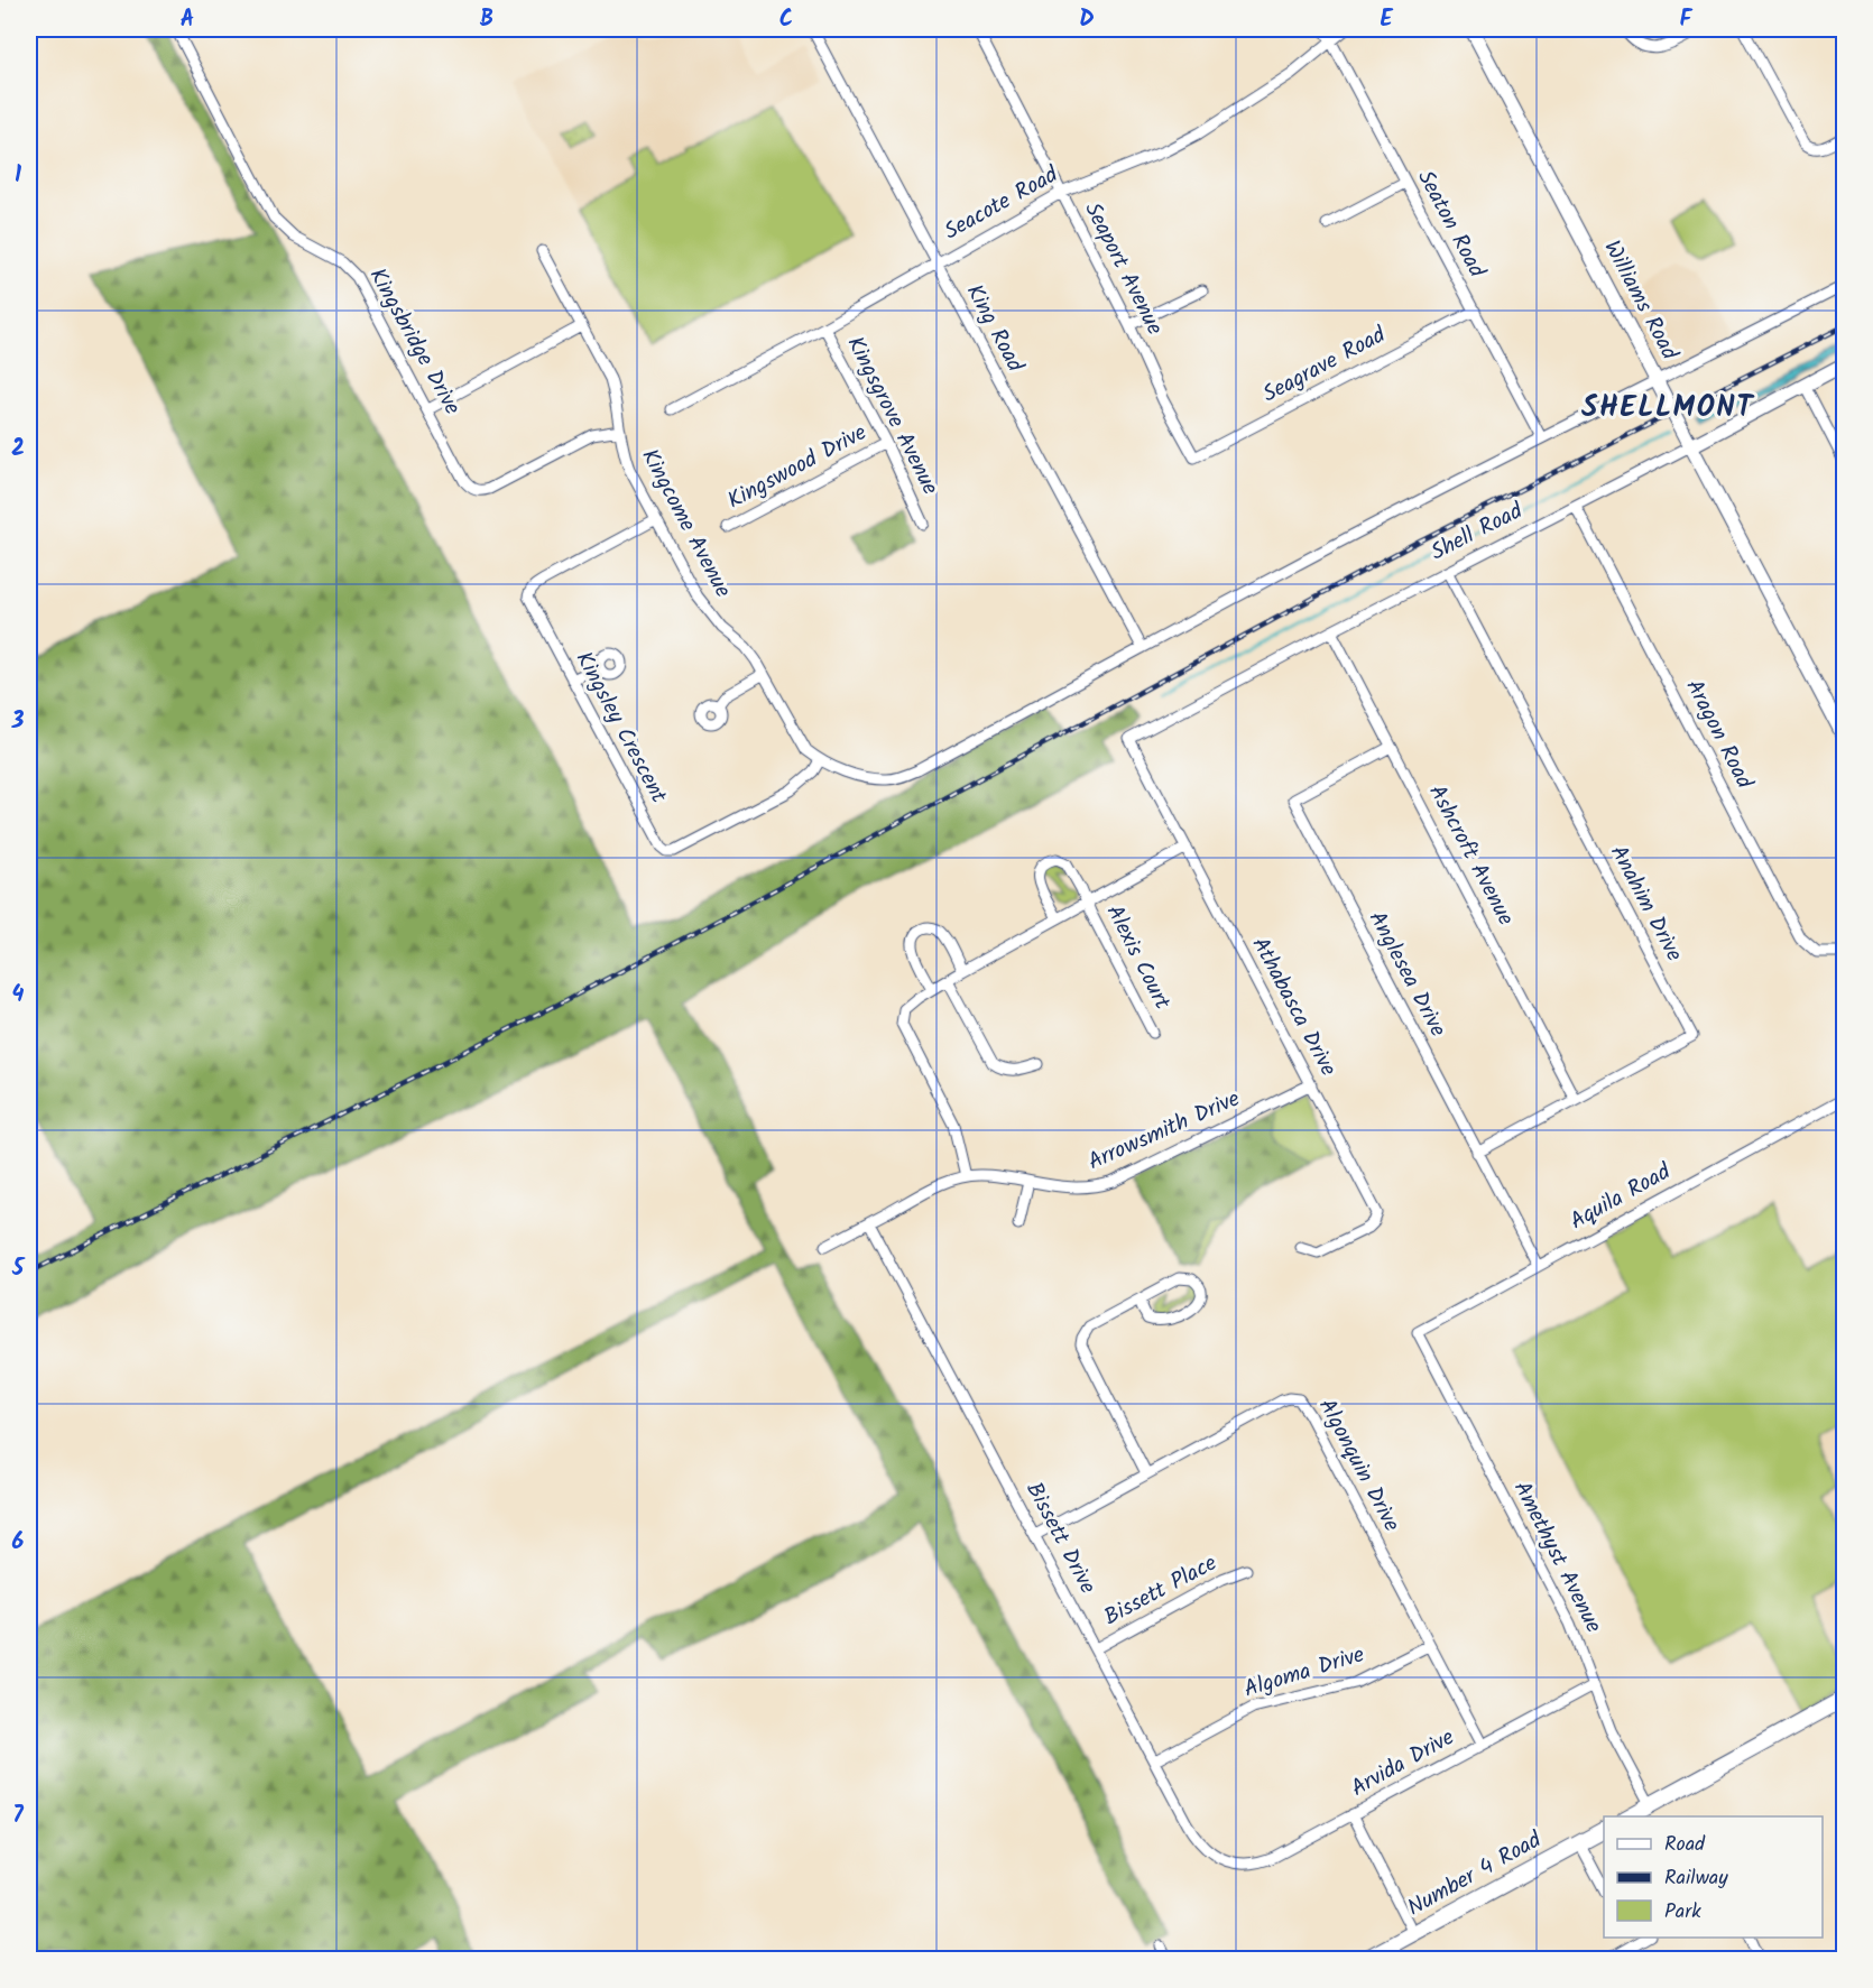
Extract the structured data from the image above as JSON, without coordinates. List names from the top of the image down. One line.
{"streets":{"main road":["Number 4 Road"],"street":["Seacote Road","Seaton Road","Seaport Avenue","Williams Road","King Road","Kingsbridge Drive","Seagrave Road","Kingsgrove Avenue","Kingswood Drive","Kingcome Avenue","Shell Road","Kingsley Crescent","Aragon Road","Ashcroft Avenue","Anahim Drive","Alexis Court","Anglesea Drive","Athabasca Drive","Arrowsmith Drive","Aquila Road","Algonquin Drive","Bissett Drive","Amethyst Avenue","Bissett Place","Algoma Drive","Arvida Drive"]},"crossings":[["Seacote Road","Seaton Road"],["Seacote Road","Seaport Avenue"],["Seacote Road","King Road"],["Seacote Road","Kingsgrove Avenue"],["Seaton Road","Seagrave Road"],["Seaport Avenue","Seagrave Road"],["Williams Road","Shell Road"],["King Road","Kingcome Avenue"],["Kingsbridge Drive","Kingcome Avenue"],["Kingsgrove Avenue","Kingswood Drive"],["Kingcome Avenue","Kingsley Crescent"],["Shell Road","Aragon Road"],["Shell Road","Ashcroft Avenue"],["Shell Road","Anahim Drive"],["Shell Road","Athabasca Drive"],["Ashcroft Avenue","Anahim Drive"],["Ashcroft Avenue","Anglesea Drive"],["Anahim Drive","Anglesea Drive"],["Anglesea Drive","Aquila Road"],["Athabasca Drive","Arrowsmith Drive"],["Arrowsmith Drive","Bissett Drive"],["Aquila Road","Amethyst Avenue"],["Algonquin Drive","Bissett Drive"],["Algonquin Drive","Algoma Drive"],["Algonquin Drive","Arvida Drive"],["Bissett Drive","Bissett Place"],["Bissett Drive","Algoma Drive"],["Bissett Drive","Arvida Drive"],["Amethyst Avenue","Arvida Drive"]],"districts":["SHELLMONT"],"legend":["Road","Railway","Park"],"grid":{"columns":["A","B","C","D","E","F"],"rows":["1","2","3","4","5","6","7"]}}
